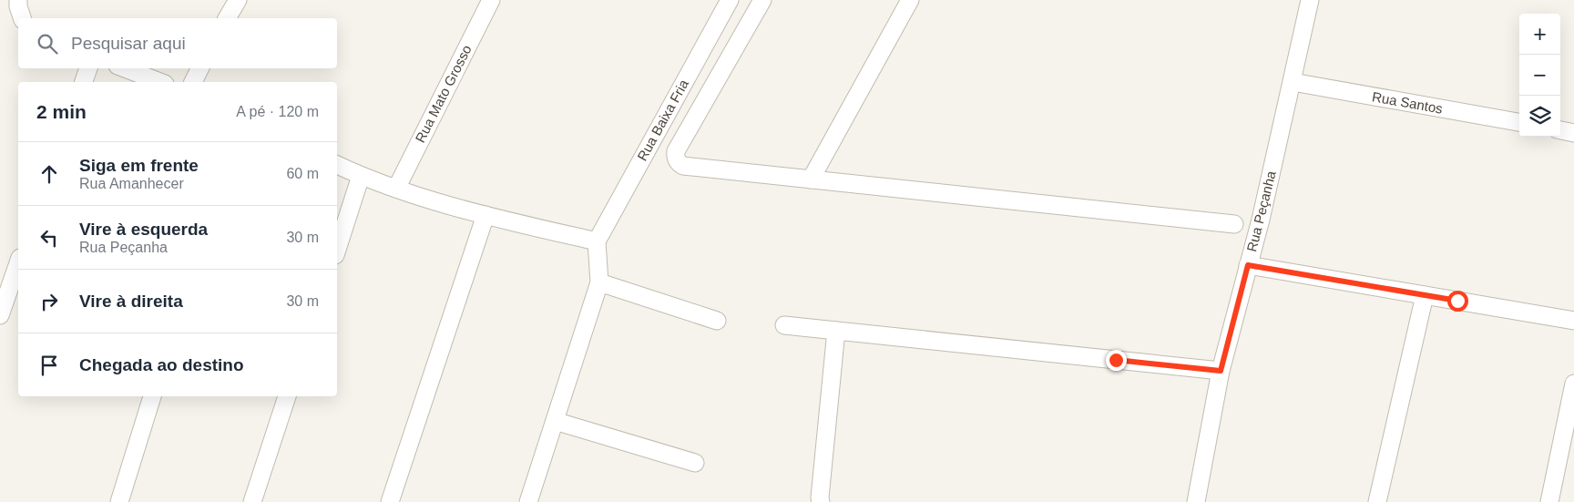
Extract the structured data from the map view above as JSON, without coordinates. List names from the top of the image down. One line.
{"streets":{"street":["Rua Mato Grosso","Rua Santos","Rua Baixa Fria","Rua Peçanha"]},"crossings":[["Rua Santos","Rua Peçanha"]],"page":{"map_buttons":["+","−"],"search":"Pesquisar aqui","heading":["2 min","A pé · 120 m"],"list":[["Siga em frente","Rua Amanhecer","60 m"],["Vire à esquerda","Rua Peçanha","30 m"],["Vire à direita","30 m"],"Chegada ao destino"]}}
